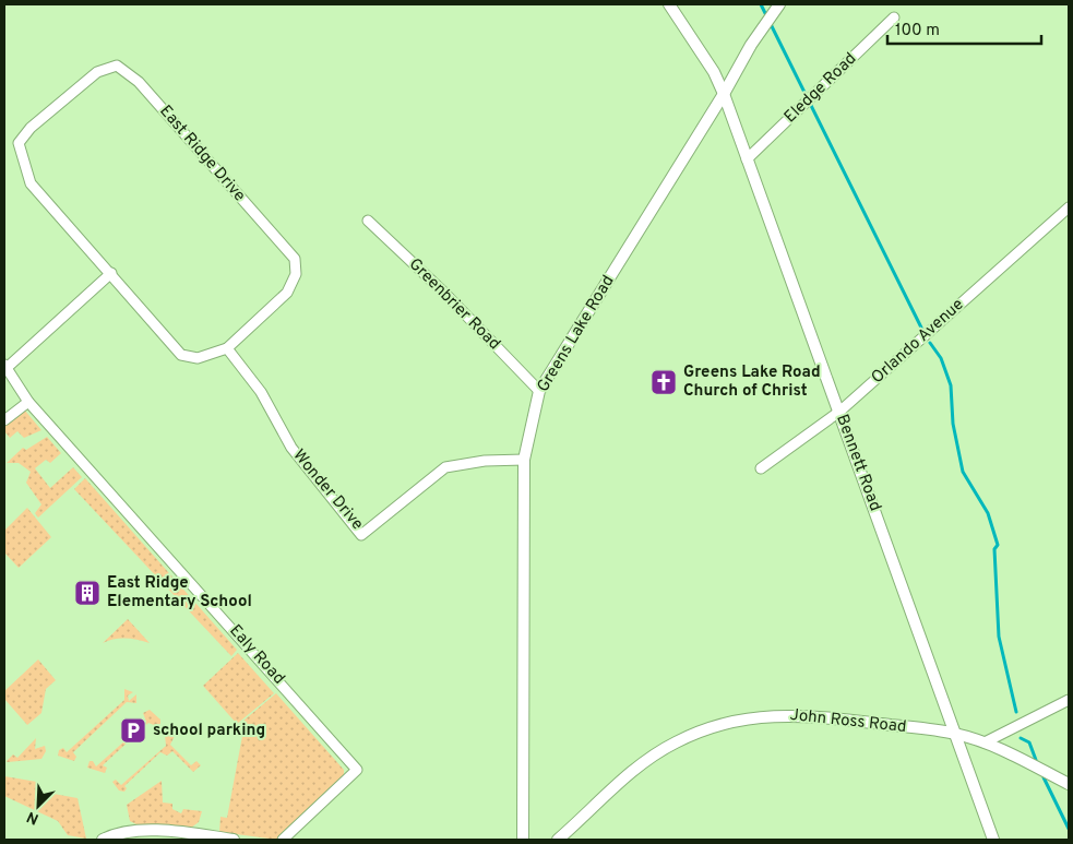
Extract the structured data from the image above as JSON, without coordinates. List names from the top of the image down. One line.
{"streets":{"street":["Eledge Road","East Ridge Drive","Greenbrier Road","Greens Lake Road","Orlando Avenue","Bennett Road","Wonder Drive","Ealy Road","John Ross Road"]},"crossings":[["Eledge Road","Bennett Road"],["East Ridge Drive","Wonder Drive"],["Greenbrier Road","Greens Lake Road"],["Greens Lake Road","Bennett Road"],["Greens Lake Road","Wonder Drive"],["Orlando Avenue","Bennett Road"],["Bennett Road","John Ross Road"]],"places":{"church":["Greens Lake Road Church of Christ"],"building":["East Ridge Elementary School"],"parking":["school parking"]},"scale_bar":"100 m","north":"bottom left"}
